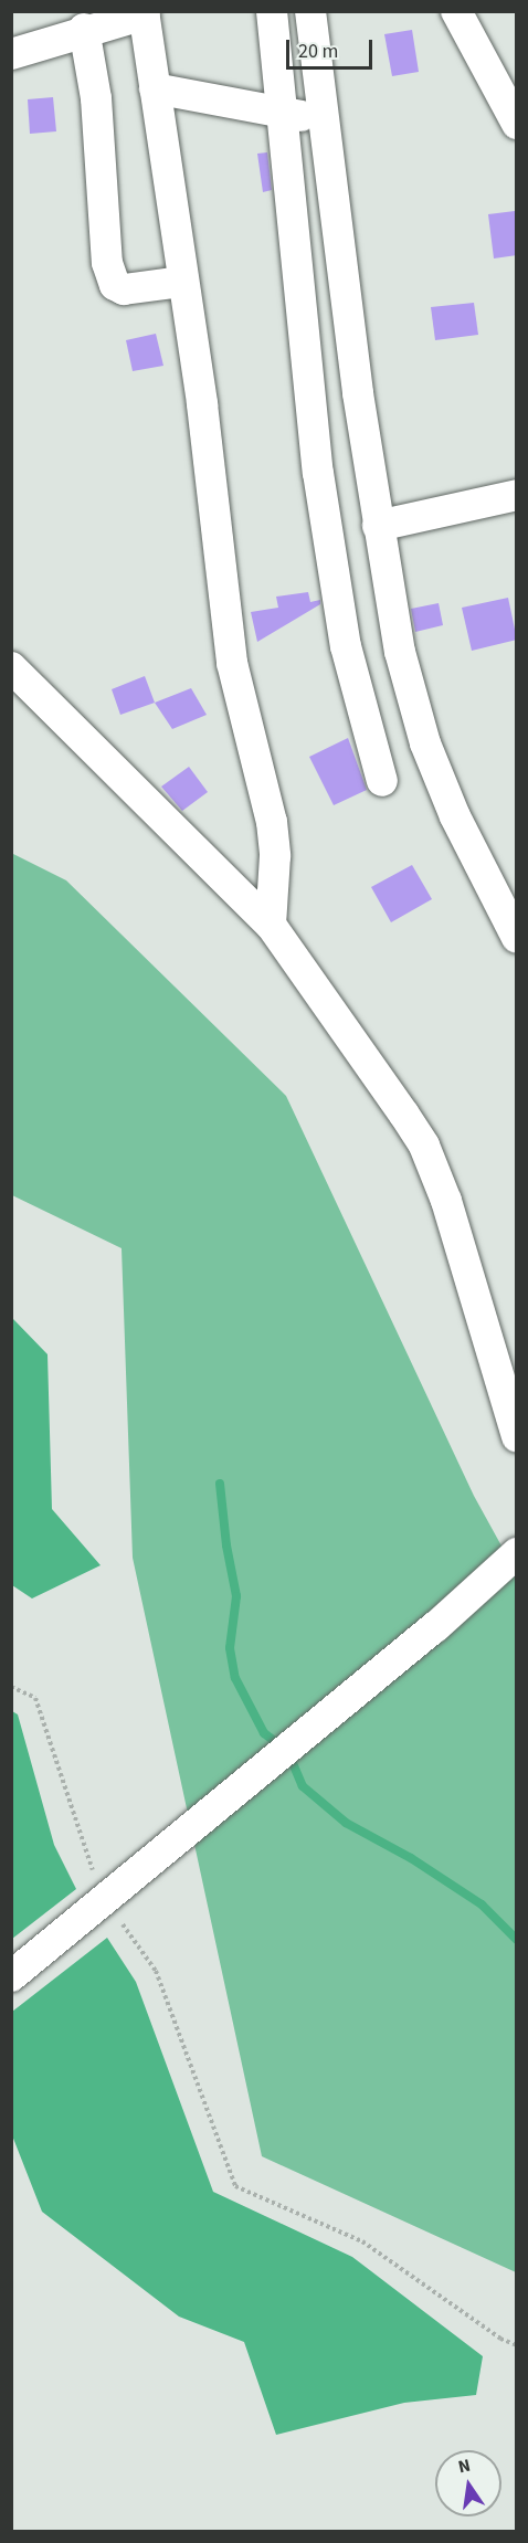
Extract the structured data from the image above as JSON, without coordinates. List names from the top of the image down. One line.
{"scale_bar":"20 m","north":"top"}
